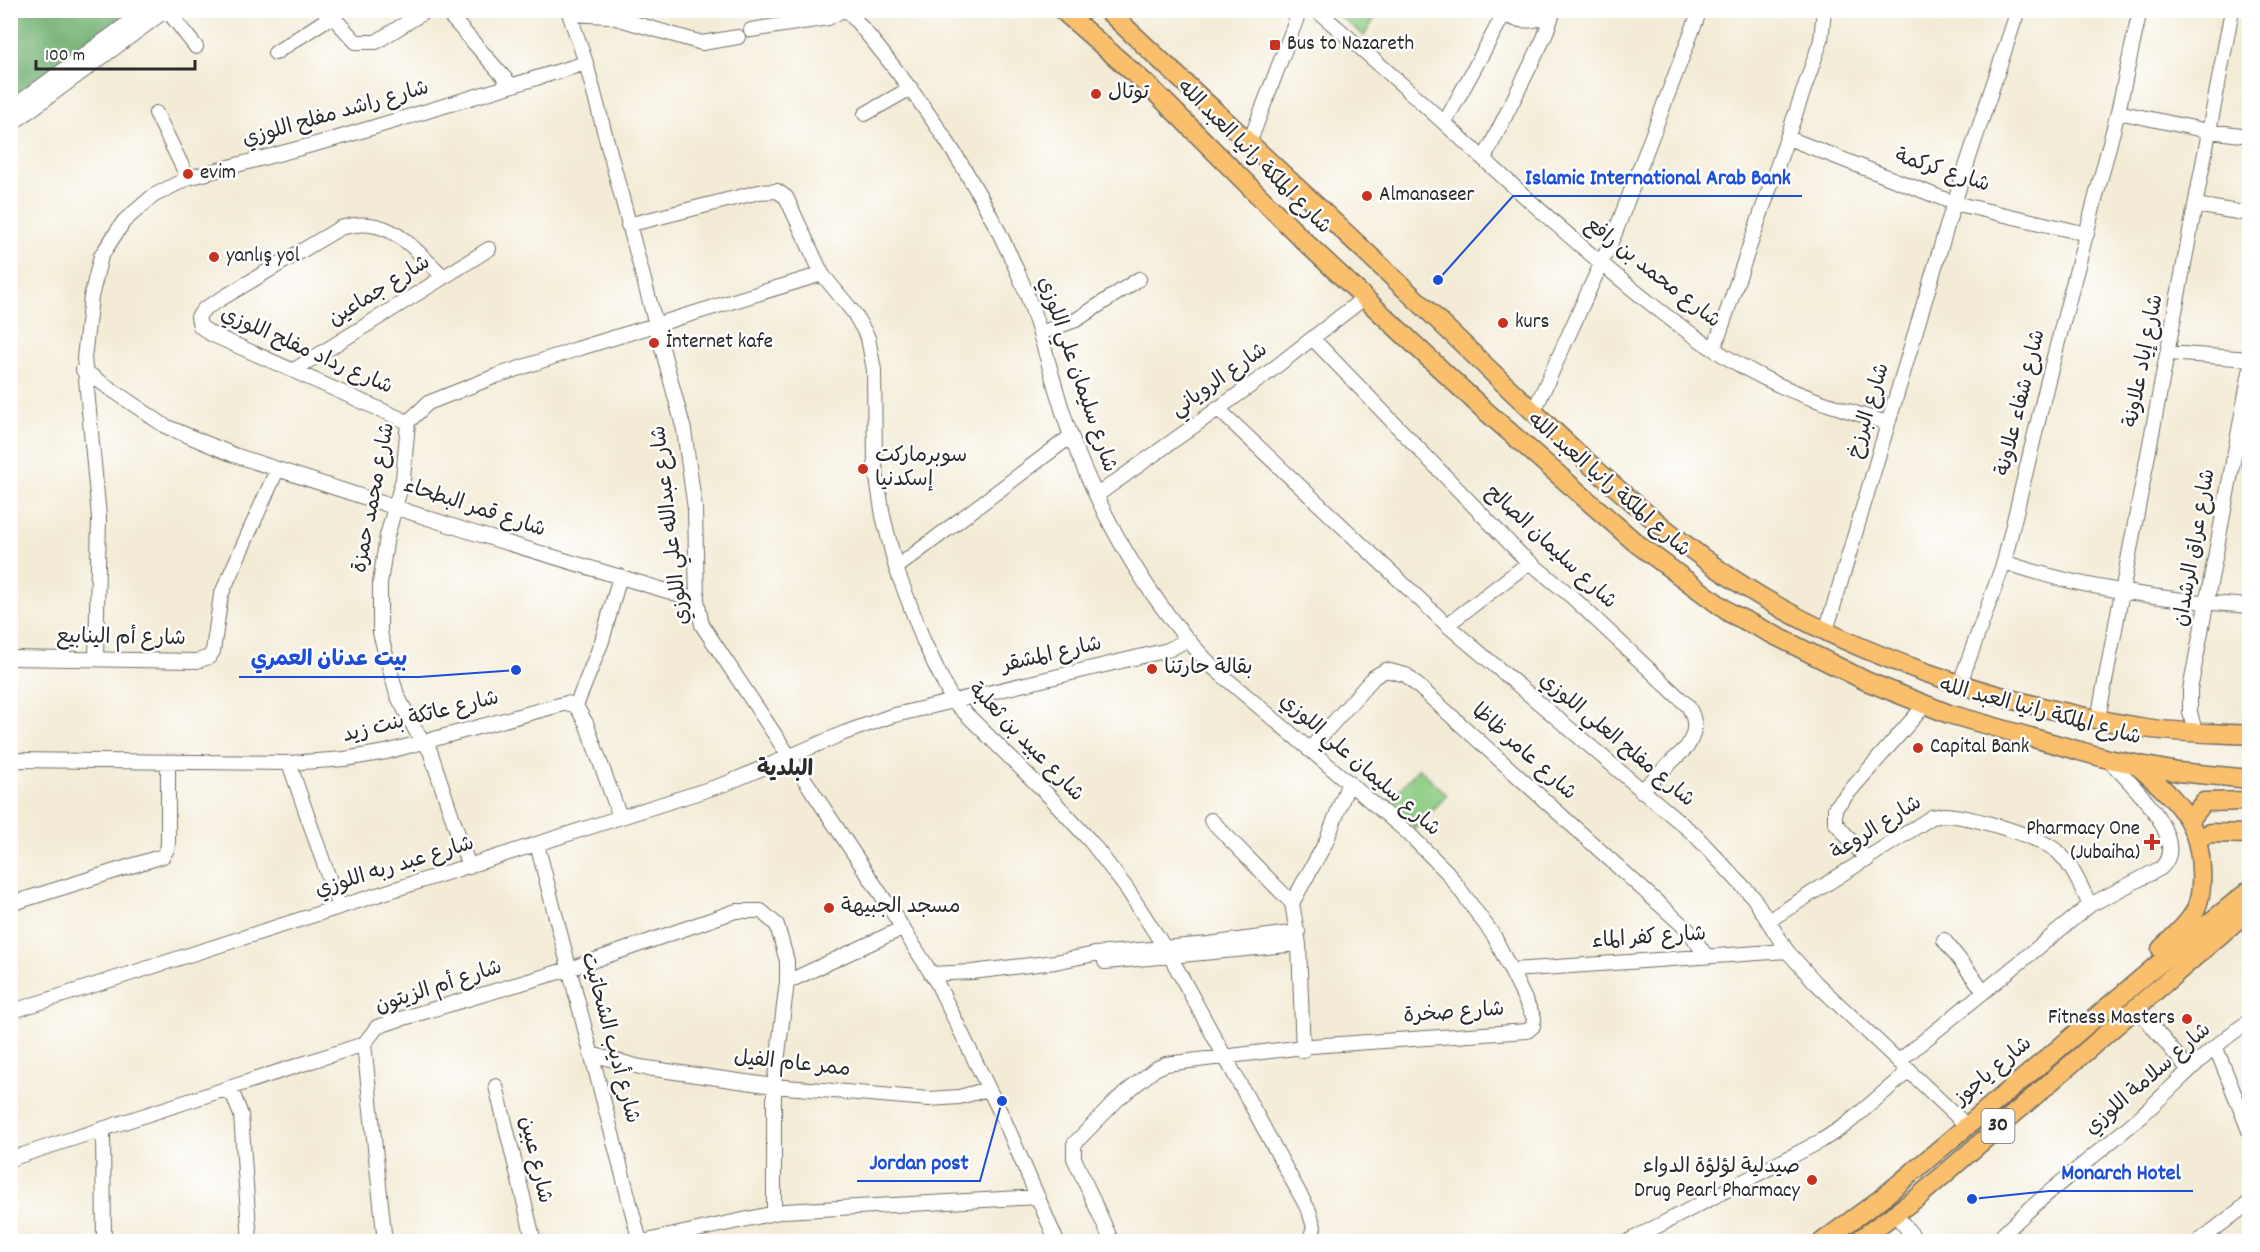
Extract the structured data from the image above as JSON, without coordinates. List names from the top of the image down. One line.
{"streets":{"main road":["شارع الملكة رانيا العبد الله","شارع ياجوز","30"],"street":["شارع راشد مفلح اللوزي","شارع كركمة","شارع محمد بن رافع","شارع جماعين","شارع رداد مفلح اللوزي","شارع إياد علاونة","شارع سليمان علي اللوزي","شارع الروياني","شارع شفاء علاونة","شارع البرزخ","شارع محمد حمزة","شارع قمر البطحاء","شارع عبدالله علي اللوزي","شارع سليمان الصالح","شارع عراق الرشدان","شارع أم الينابيع","شارع المشقر","شارع عاتكة بنت زيد","شارع مفلح العلي اللوزي","شارع عبيد بن ثعلبة","شارع عامر ظاظا","شارع الروعة","شارع عبد ربه اللوزي","شارع كفر الماء","شارع أم الزيتون","شارع صخرة","شارع أديب الشحاتيت","ممر عام الفيل","شارع سلامة اللوزي","شارع عبين"]},"crossings":[["شارع راشد مفلح اللوزي","شارع قمر البطحاء"],["شارع راشد مفلح اللوزي","شارع عبدالله علي اللوزي"],["شارع راشد مفلح اللوزي","شارع أم الينابيع"],["شارع الملكة رانيا العبد الله","شارع إياد علاونة"],["شارع الملكة رانيا العبد الله","شارع الروياني"],["شارع الملكة رانيا العبد الله","شارع شفاء علاونة"],["شارع الملكة رانيا العبد الله","شارع البرزخ"],["شارع الملكة رانيا العبد الله","شارع عراق الرشدان"],["شارع كركمة","شارع شفاء علاونة"],["شارع كركمة","شارع البرزخ"],["شارع محمد بن رافع","شارع البرزخ"],["شارع جماعين","شارع رداد مفلح اللوزي"],["شارع رداد مفلح اللوزي","شارع محمد حمزة"],["شارع سليمان علي اللوزي","شارع الروياني"],["شارع سليمان علي اللوزي","شارع المشقر"],["شارع سليمان علي اللوزي","شارع عامر ظاظا"],["شارع سليمان علي اللوزي","شارع كفر الماء"],["شارع سليمان علي اللوزي","شارع صخرة"],["شارع الروياني","شارع سليمان الصالح"],["شارع الروياني","شارع مفلح العلي اللوزي"],["شارع محمد حمزة","شارع قمر البطحاء"],["شارع محمد حمزة","شارع عبدالله علي اللوزي"],["شارع محمد حمزة","شارع عاتكة بنت زيد"],["شارع محمد حمزة","شارع عبيد بن ثعلبة"],["شارع محمد حمزة","شارع عبد ربه اللوزي"],["شارع قمر البطحاء","شارع عبدالله علي اللوزي"],["شارع قمر البطحاء","شارع أم الينابيع"],["شارع عبدالله علي اللوزي","شارع المشقر"],["شارع عبدالله علي اللوزي","شارع عبيد بن ثعلبة"],["شارع عبدالله علي اللوزي","شارع عبد ربه اللوزي"],["شارع عبدالله علي اللوزي","ممر عام الفيل"],["شارع سليمان الصالح","شارع مفلح العلي اللوزي"],["شارع المشقر","شارع عبيد بن ثعلبة"],["شارع المشقر","شارع عبد ربه اللوزي"],["شارع مفلح العلي اللوزي","شارع الروعة"],["شارع مفلح العلي اللوزي","شارع كفر الماء"],["شارع مفلح العلي اللوزي","شارع ياجوز"],["شارع عبيد بن ثعلبة","شارع صخرة"],["شارع عامر ظاظا","شارع كفر الماء"],["شارع عبد ربه اللوزي","شارع أديب الشحاتيت"],["شارع أم الزيتون","شارع أديب الشحاتيت"],["شارع أديب الشحاتيت","ممر عام الفيل"]],"districts":["البلدية"],"places":{"transit":["Bus to Nazareth"],"other":["توتال","evim","Almanaseer","yanlış yol","Islamic International Arab Bank","kurs","İnternet kafe","سوبرماركت إسكدنيا","بقالة حارتنا","بيت عدنان العمري","Capital Bank","مسجد الجبيهة","Fitness Masters","Jordan post","صيدلية لؤلؤة الدواء Drug Pearl Pharmacy","Monarch Hotel"],"health":["Pharmacy One (Jubaiha)"]},"scale_bar":"100 m"}
